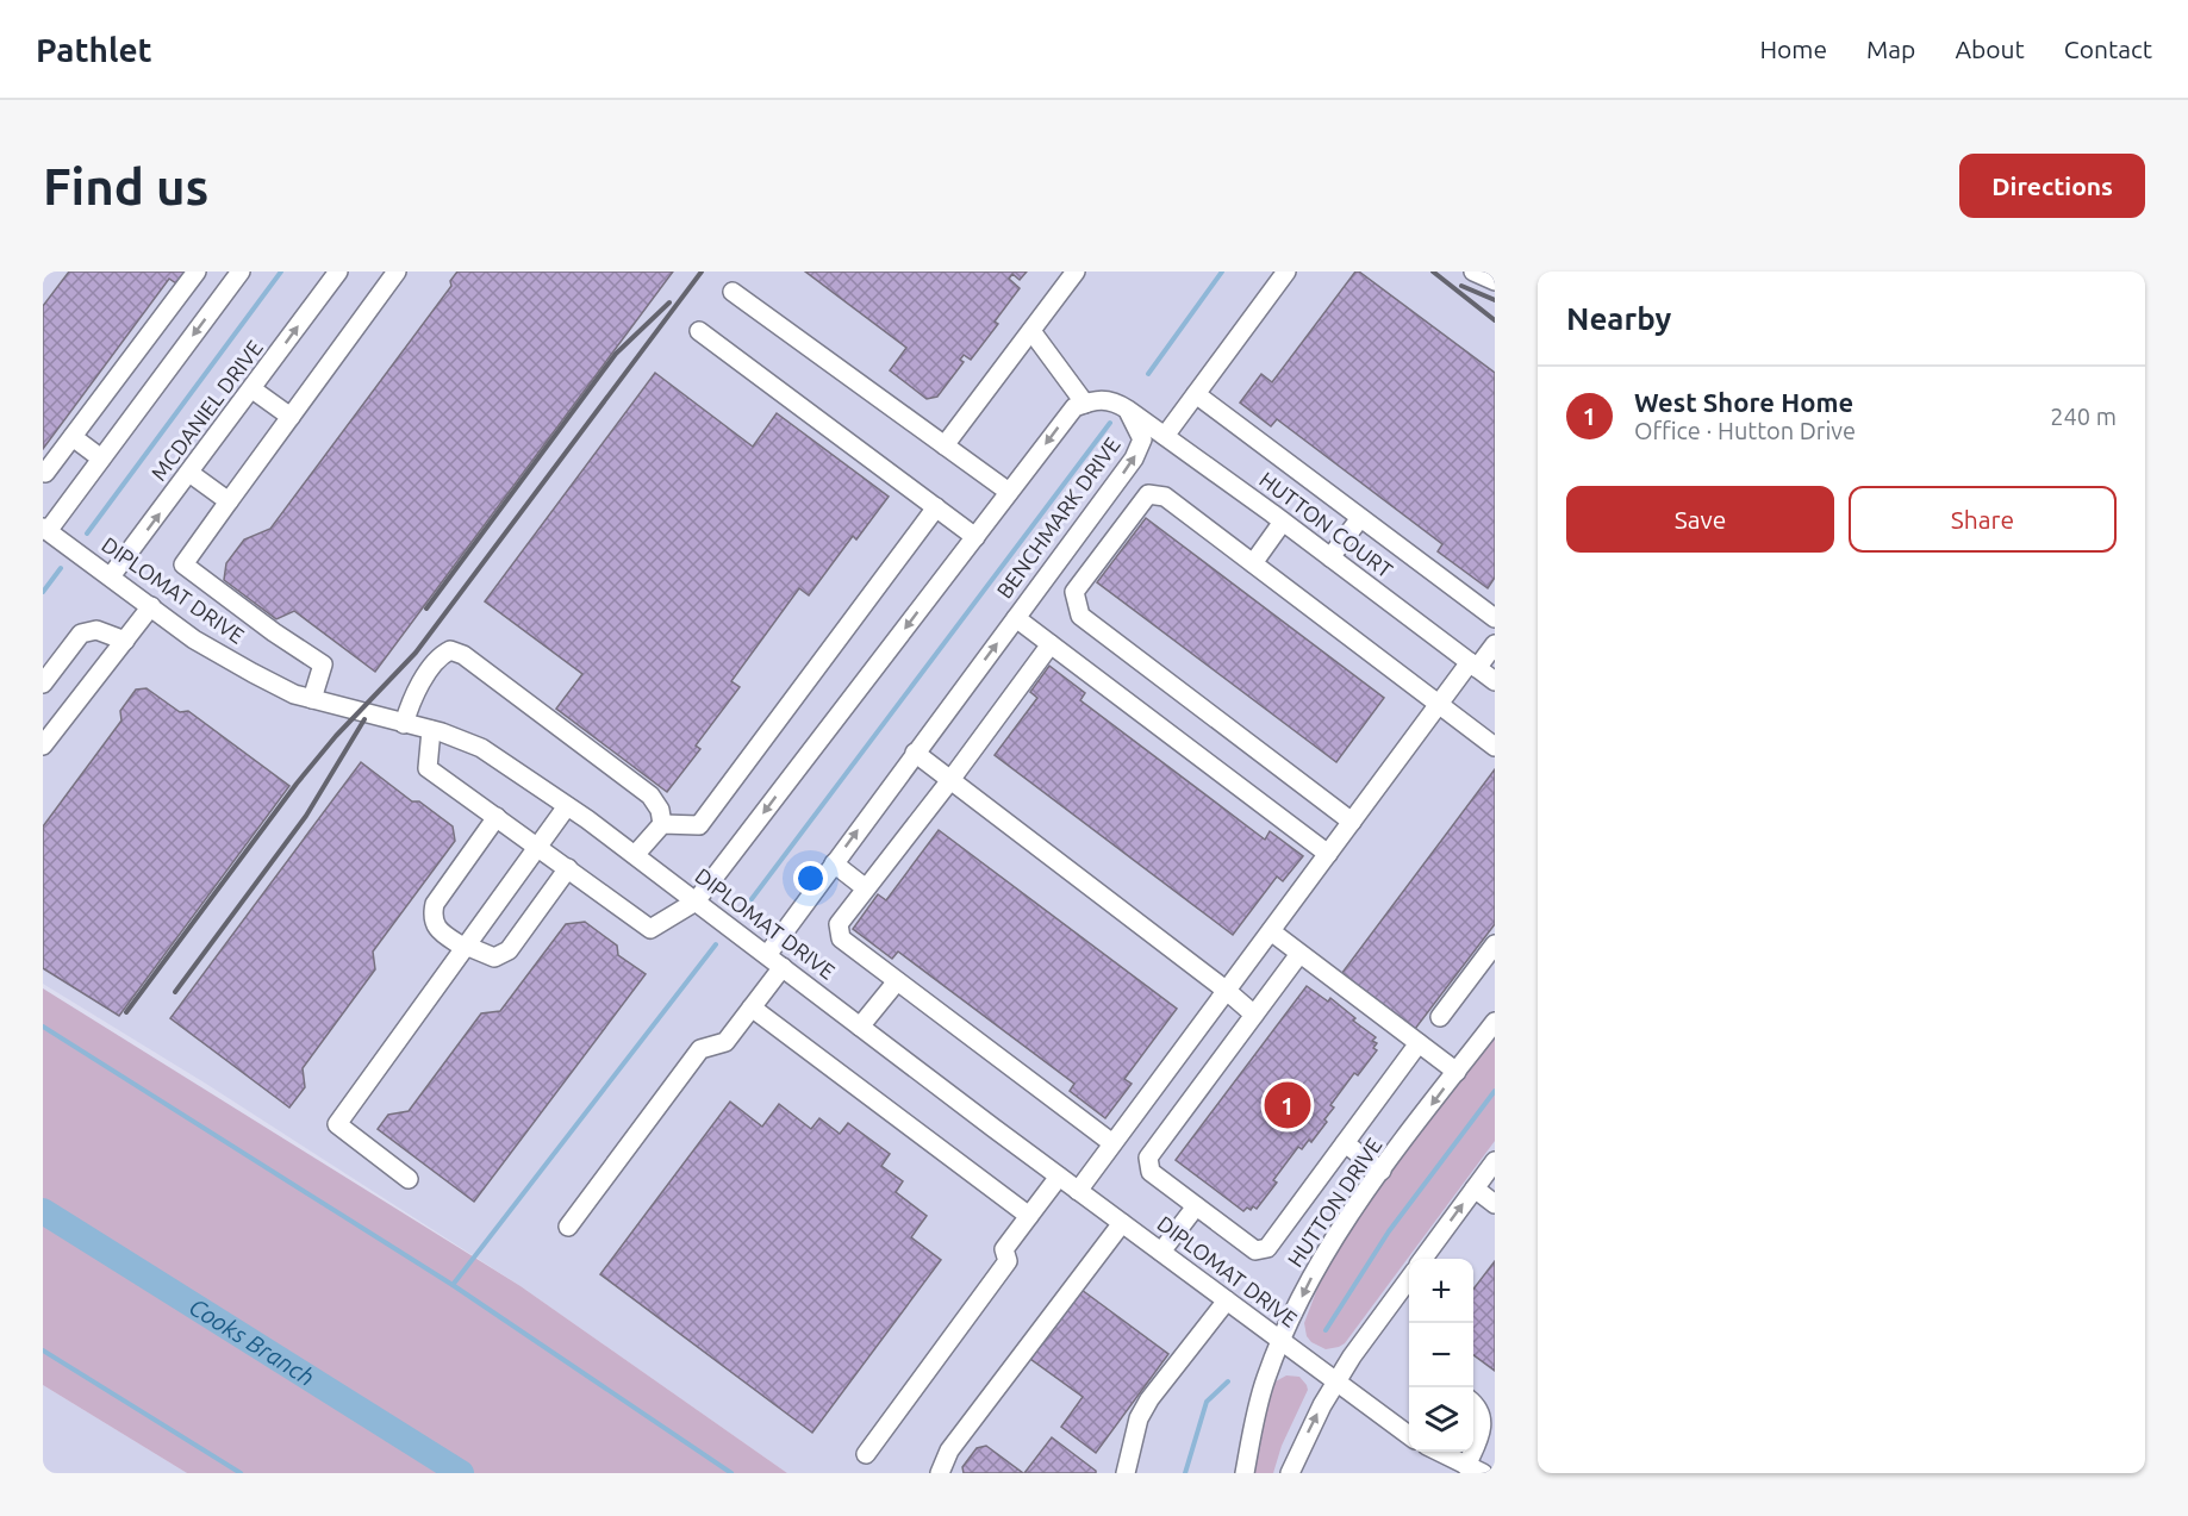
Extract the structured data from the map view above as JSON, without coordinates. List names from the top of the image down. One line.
{"streets":{"street":["MCDANIEL DRIVE","BENCHMARK DRIVE","HUTTON COURT","DIPLOMAT DRIVE","HUTTON DRIVE"]},"crossings":[["MCDANIEL DRIVE","DIPLOMAT DRIVE"],["BENCHMARK DRIVE","HUTTON COURT"],["BENCHMARK DRIVE","DIPLOMAT DRIVE"],["DIPLOMAT DRIVE","HUTTON DRIVE"]],"water":["Cooks Branch"],"page":{"header":"Pathlet","nav":["Home","Map","About","Contact"],"buttons":["Directions",["Save","Share"]],"title":"Find us","heading":"Nearby","list":[{"mark":"1","name":"West Shore Home","note":"Office · Hutton Drive","value":"240 m"}],"pins":"1","map_buttons":["+","−"]}}
